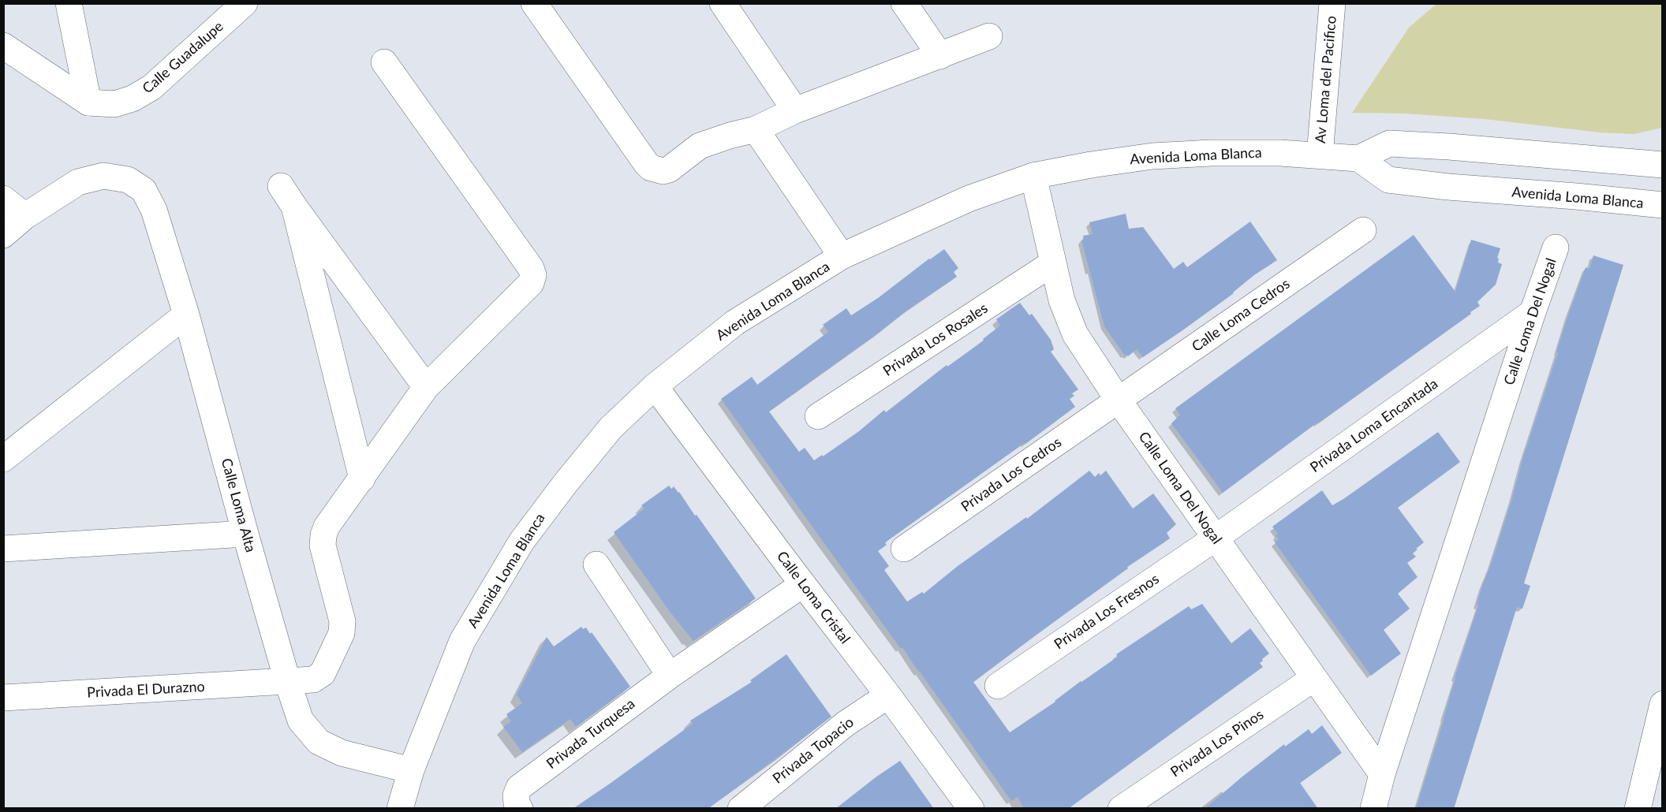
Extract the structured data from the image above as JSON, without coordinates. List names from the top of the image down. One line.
{"streets":{"street":["Calle Guadalupe","Av Loma del Pacifico","Avenida Loma Blanca","Calle Loma Cedros","Calle Loma Del Nogal","Privada Los Rosales","Privada Loma Encantada","Privada Los Cedros","Calle Loma Alta","Calle Loma Cristal","Privada Los Fresnos","Privada El Durazno","Privada Turquesa","Privada Los Pinos","Privada Topacio"]},"crossings":[["Av Loma del Pacifico","Avenida Loma Blanca"],["Avenida Loma Blanca","Calle Loma Del Nogal"],["Avenida Loma Blanca","Calle Loma Alta"],["Avenida Loma Blanca","Calle Loma Cristal"],["Calle Loma Cedros","Calle Loma Del Nogal"],["Calle Loma Cedros","Privada Los Cedros"],["Calle Loma Del Nogal","Privada Los Rosales"],["Calle Loma Del Nogal","Privada Loma Encantada"],["Calle Loma Del Nogal","Privada Los Cedros"],["Calle Loma Del Nogal","Privada Los Fresnos"],["Calle Loma Del Nogal","Privada Los Pinos"],["Privada Loma Encantada","Privada Los Fresnos"],["Calle Loma Alta","Privada El Durazno"],["Calle Loma Cristal","Privada Turquesa"],["Calle Loma Cristal","Privada Topacio"]]}
